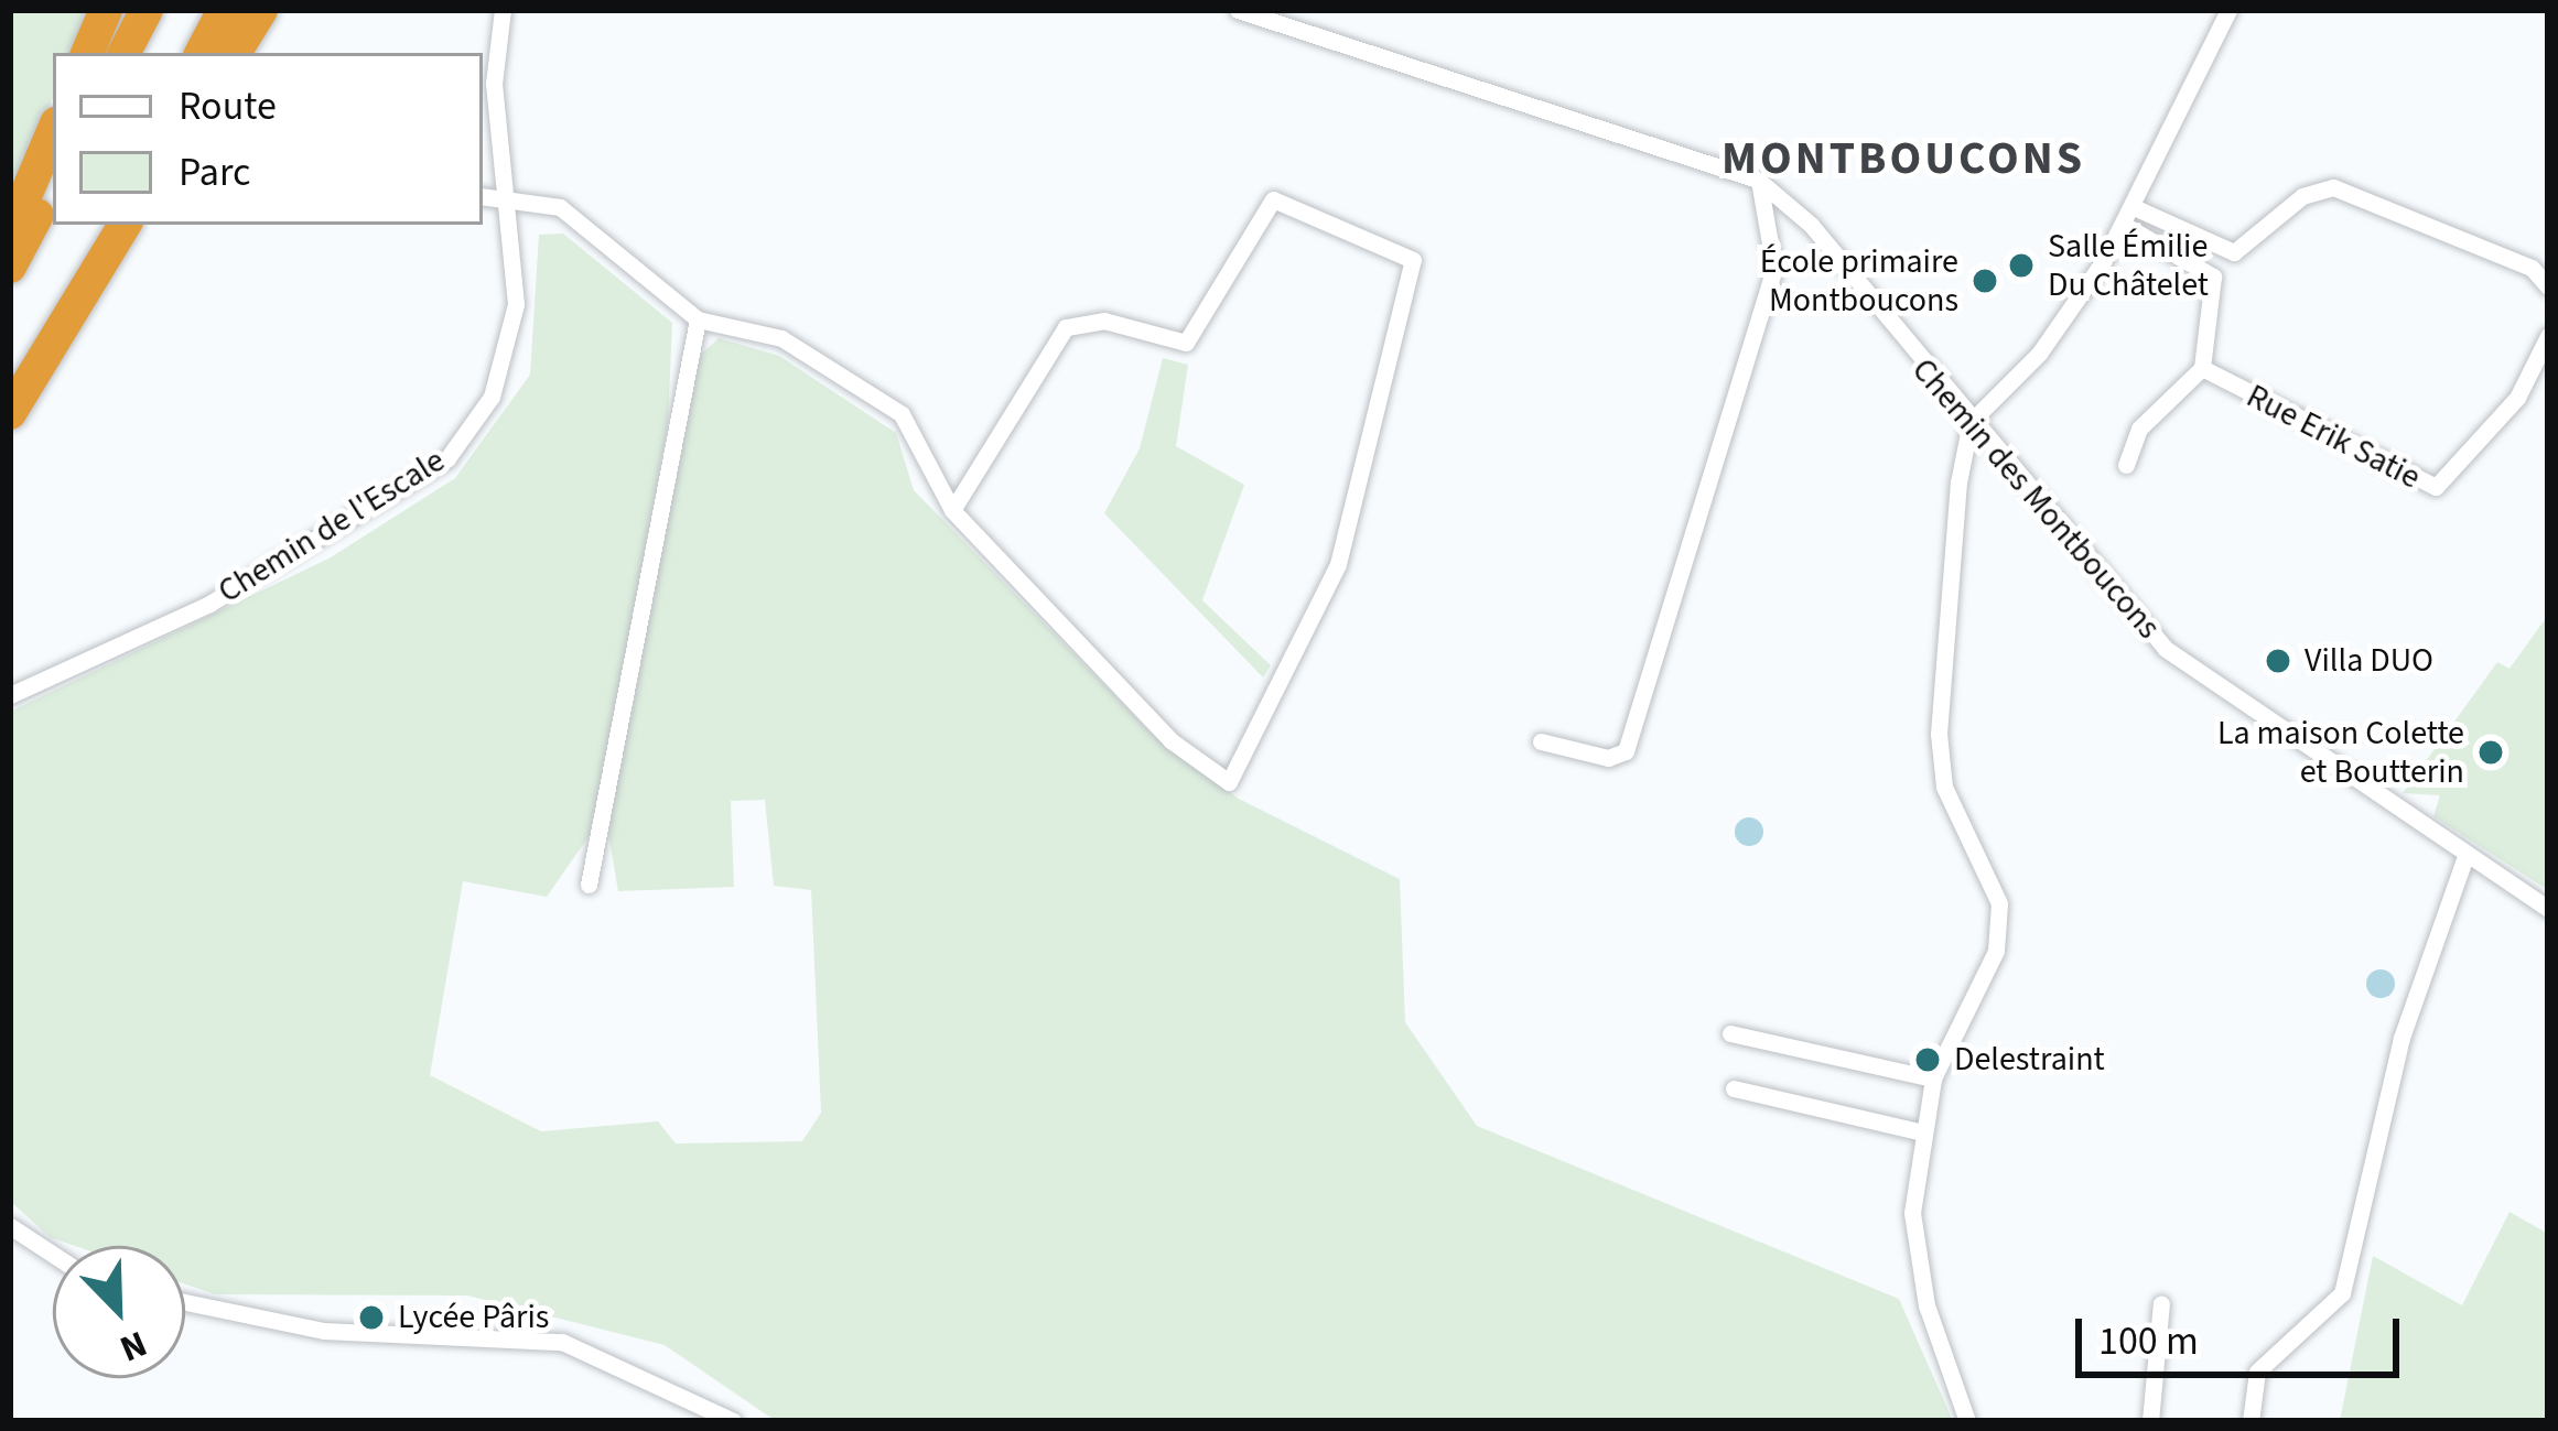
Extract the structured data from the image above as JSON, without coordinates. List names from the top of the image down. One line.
{"streets":{"street":["Rue Erik Satie","Chemin des Montboucons","Chemin de l'Escale"]},"districts":["MONTBOUCONS"],"places":["Salle Émilie Du Châtelet","École primaire Montboucons","Villa DUO","La maison Colette et Boutterin","Delestraint","Lycée Pâris"],"legend":["Route","Parc"],"scale_bar":"100 m","north":"bottom right"}
